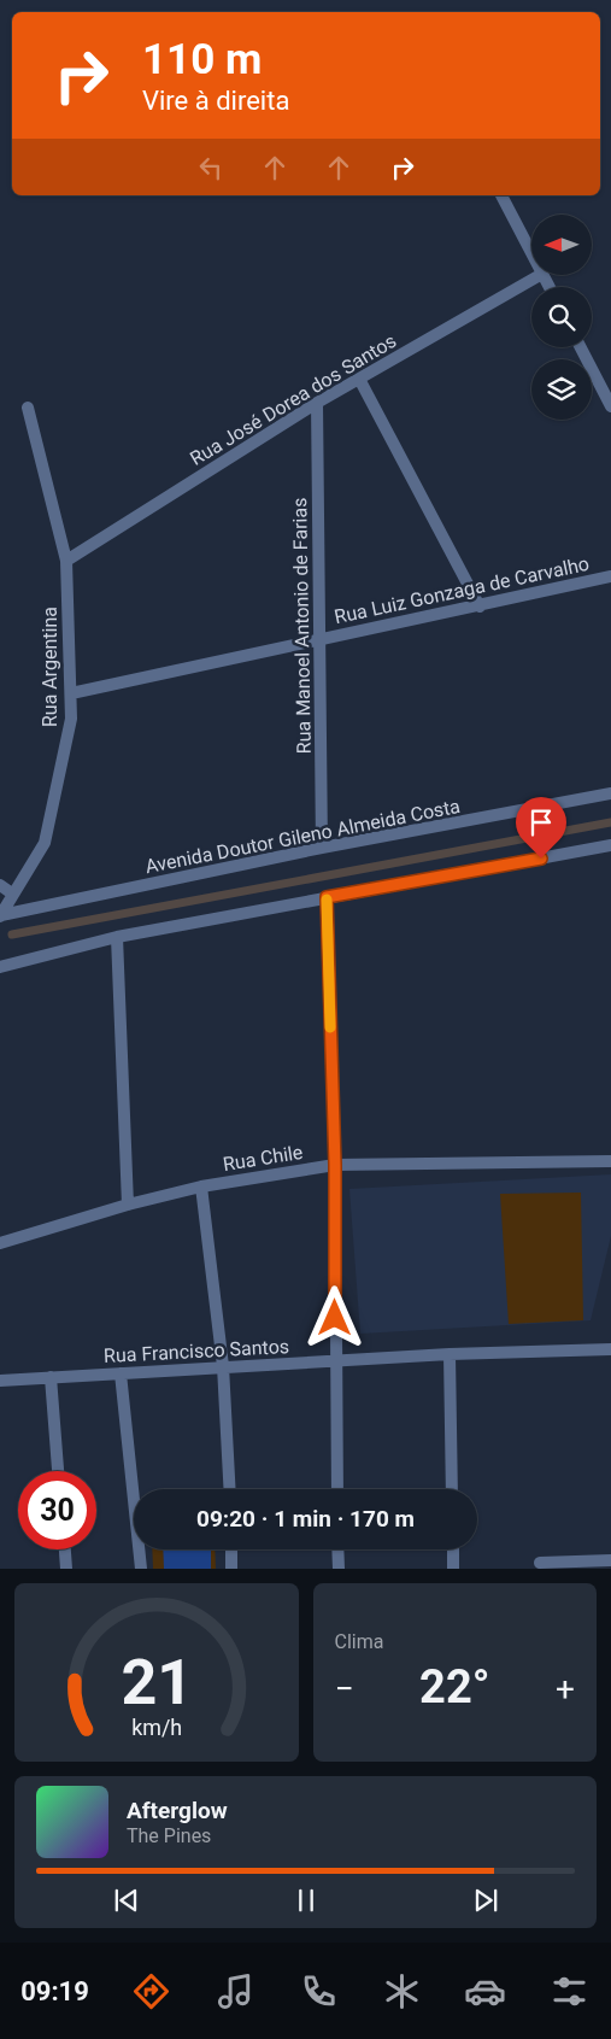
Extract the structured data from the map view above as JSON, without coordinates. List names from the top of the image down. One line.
{"streets":{"street":["Rua José Dorea dos Santos","Rua Luiz Gonzaga de Carvalho","Rua Manoel Antonio de Farias","Rua Argentina","Avenida Doutor Gileno Almeida Costa","Rua Chile","Rua Francisco Santos"]},"crossings":[["Rua José Dorea dos Santos","Rua Manoel Antonio de Farias"],["Rua José Dorea dos Santos","Rua Argentina"],["Rua Luiz Gonzaga de Carvalho","Rua Manoel Antonio de Farias"],["Rua Luiz Gonzaga de Carvalho","Rua Argentina"],["Rua Manoel Antonio de Farias","Avenida Doutor Gileno Almeida Costa"],["Rua Argentina","Avenida Doutor Gileno Almeida Costa"]],"north":"left","page":{"turn":["110 m","Vire à direita"],"limit":"30","trip":"09:20 · 1 min · 170 m","tile":"Clima","heat":["−","22°","+"],"song":["Afterglow","The Pines"],"tabs":"09:19","gauge":["21","km/h"]}}
